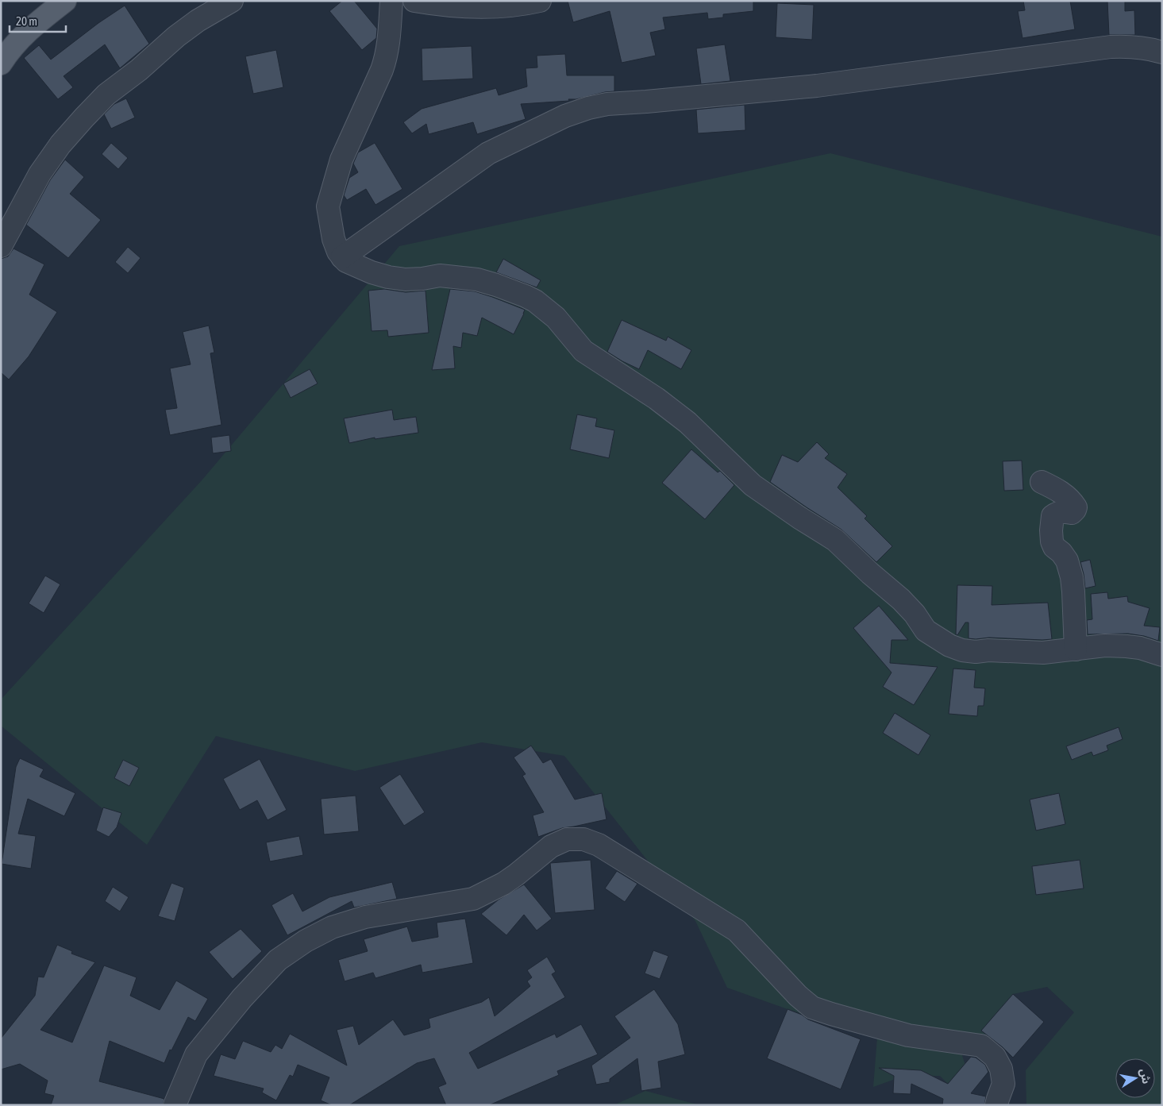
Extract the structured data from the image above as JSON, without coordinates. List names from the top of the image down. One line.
{"scale_bar":"20 m","north":"right"}
